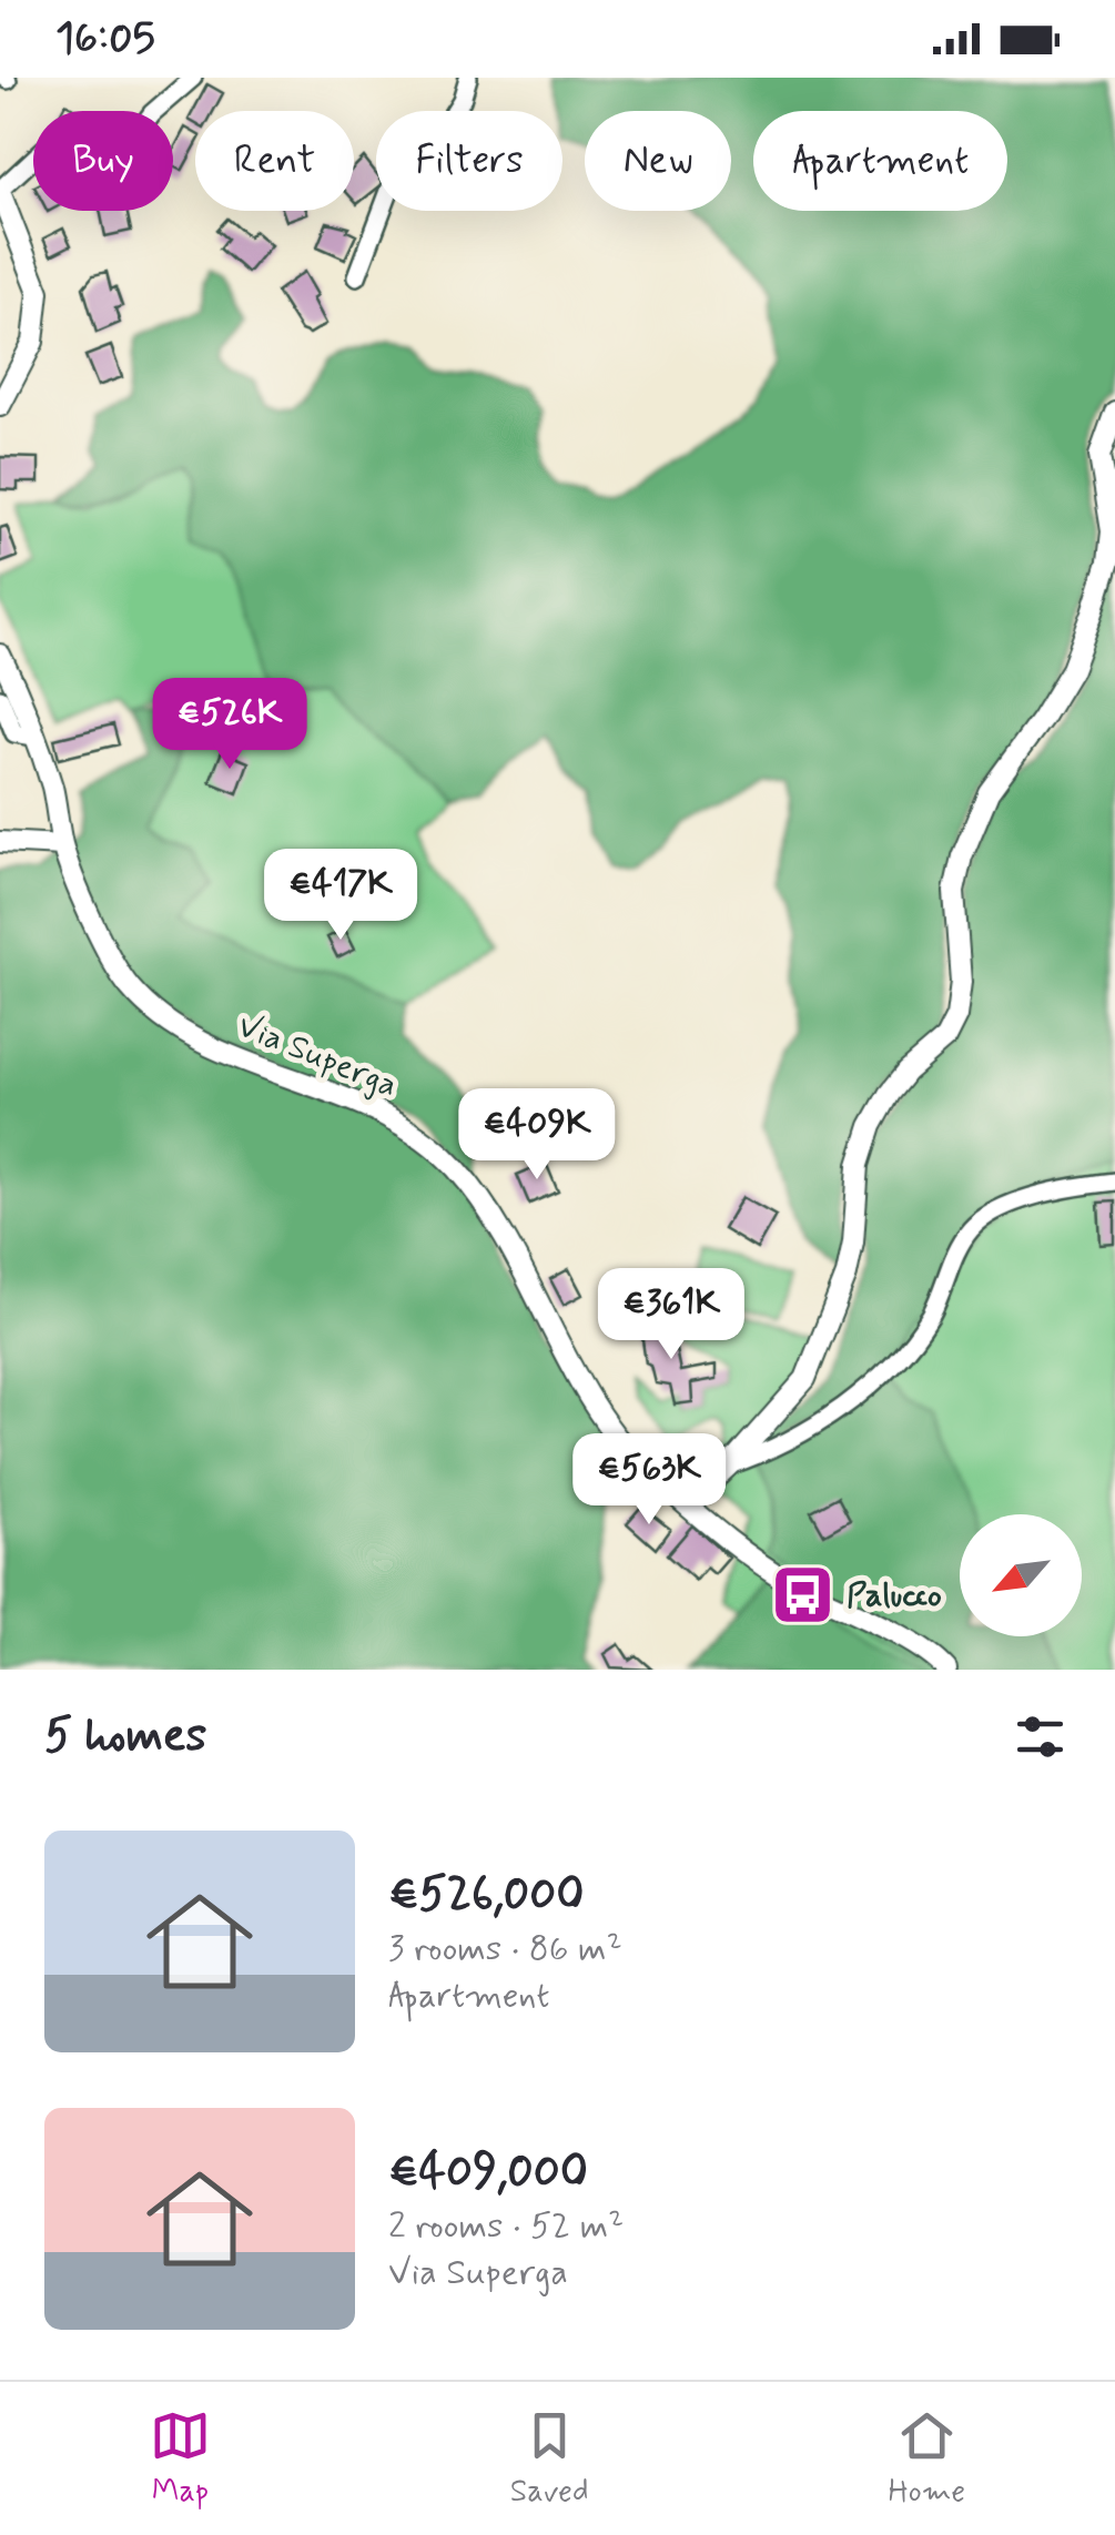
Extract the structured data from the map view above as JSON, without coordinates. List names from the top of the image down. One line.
{"streets":{"street":["Via Superga"]},"places":{"bus stop":["Palucco"]},"north":"bottom left","page":{"status":"16:05","chip":["Buy","Rent","Filters","New","Apartment"],"price":["€526K","€417K","€409K","€361K","€563K"],"heading":"5 homes","list":[{"name":"€526,000","note":"3 rooms · 86 m² · Apartment"},{"name":"€409,000","note":"2 rooms · 52 m² · Via Superga"}],"tabs":["Map","Saved","Home"]}}
